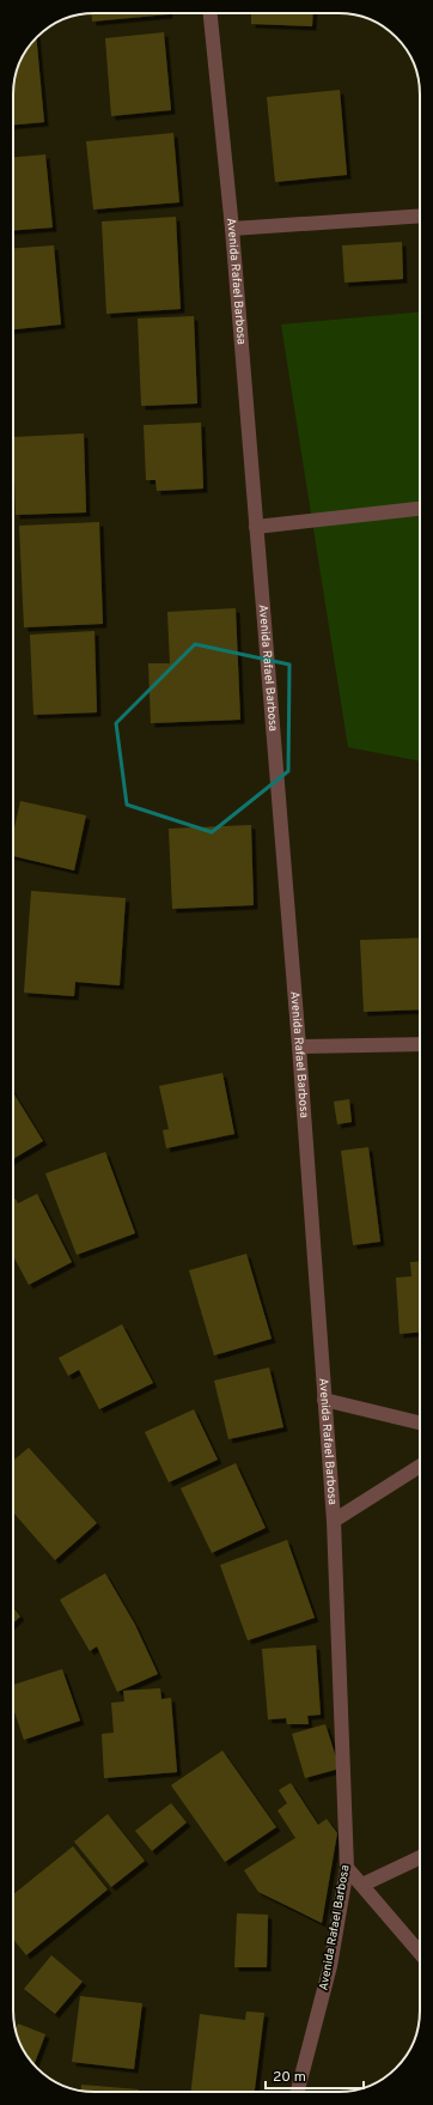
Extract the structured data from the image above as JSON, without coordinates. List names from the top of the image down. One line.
{"streets":{"street":["Avenida Rafael Barbosa"]},"scale_bar":"20 m"}
